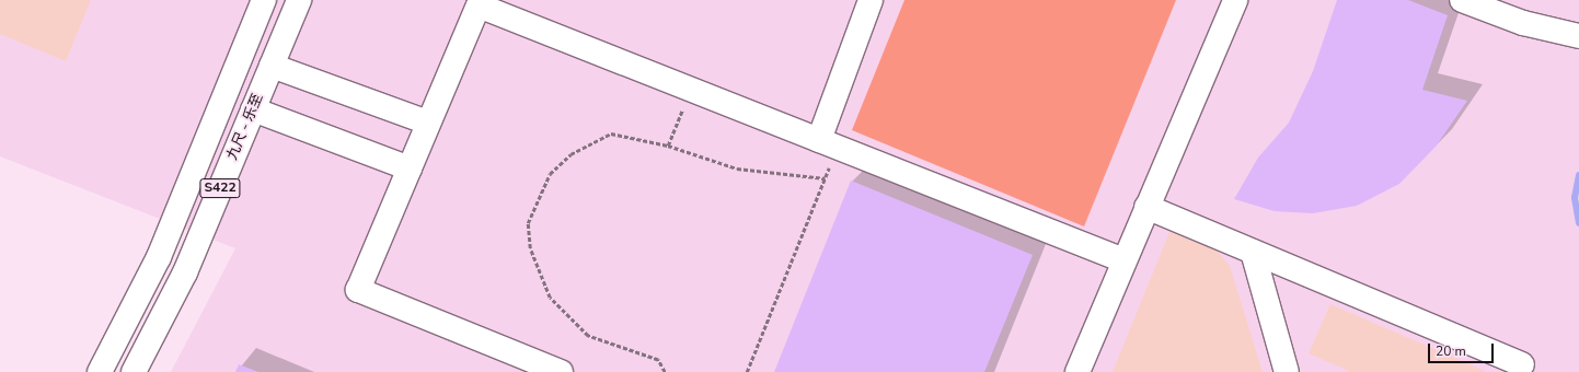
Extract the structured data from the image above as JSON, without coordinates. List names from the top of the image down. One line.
{"streets":{"street":["九尺 - 乐至","S422"]},"scale_bar":"20 m"}
